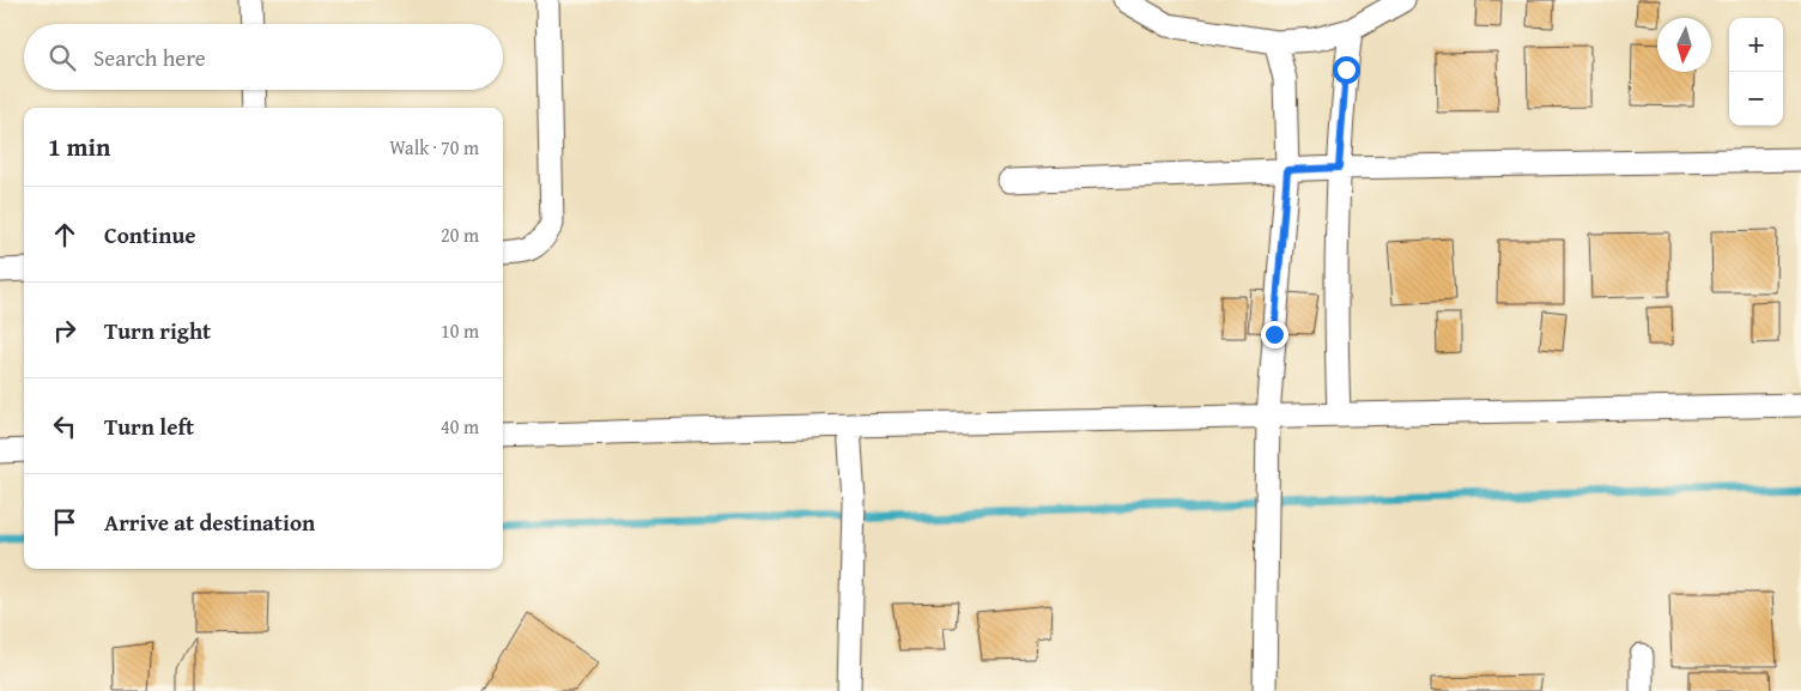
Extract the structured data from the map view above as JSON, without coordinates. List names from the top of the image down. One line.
{"north":"bottom","page":{"map_buttons":["+","−"],"search":"Search here","heading":["1 min","Walk · 70 m"],"list":[["Continue","20 m"],["Turn right","10 m"],["Turn left","40 m"],"Arrive at destination"]}}
